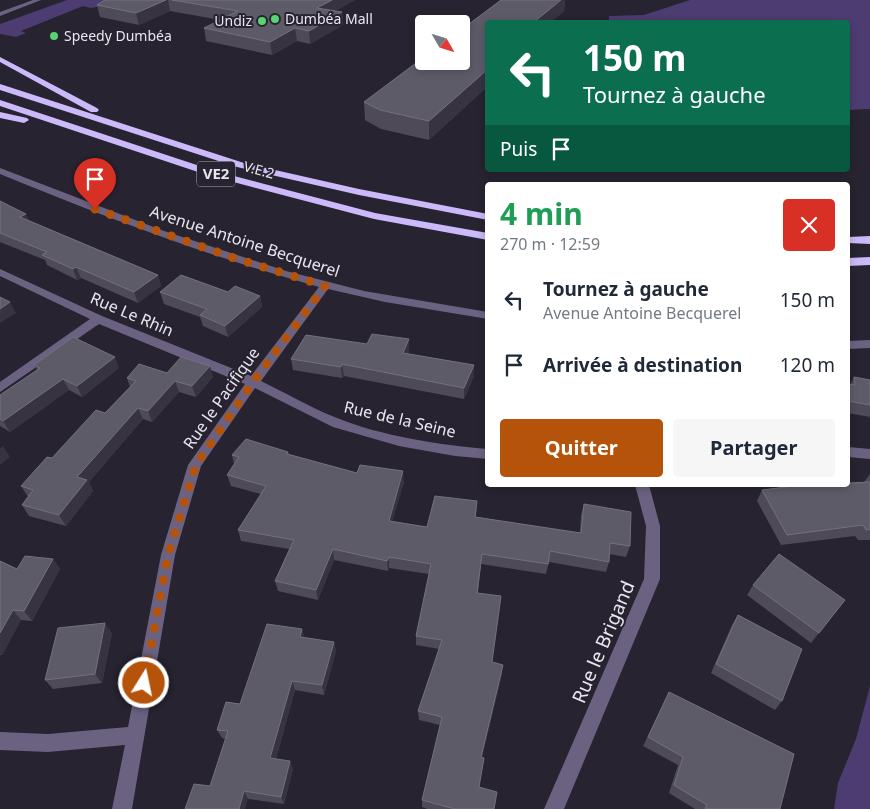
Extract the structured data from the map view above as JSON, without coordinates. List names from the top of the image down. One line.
{"streets":{"highway":["V.E.2","VE2"],"street":["Avenue Antoine Becquerel","Rue Le Rhin","Rue le Pacifique","Rue de la Seine","Rue le Brigand"]},"crossings":[["Avenue Antoine Becquerel","Rue le Pacifique"],["Rue Le Rhin","Rue le Pacifique"],["Rue Le Rhin","Rue de la Seine"],["Rue le Pacifique","Rue de la Seine"]],"places":["Dumbéa Mall","Undiz","Speedy Dumbéa"],"north":"bottom right","page":{"turn":["150 m","Tournez à gauche"],"then":"Puis","heading":["4 min","270 m · 12:59"],"list":[{"name":"Tournez à gauche","note":"Avenue Antoine Becquerel","value":"150 m"},{"name":"Arrivée à destination","value":"120 m"}],"buttons":["Quitter","Partager"]}}
